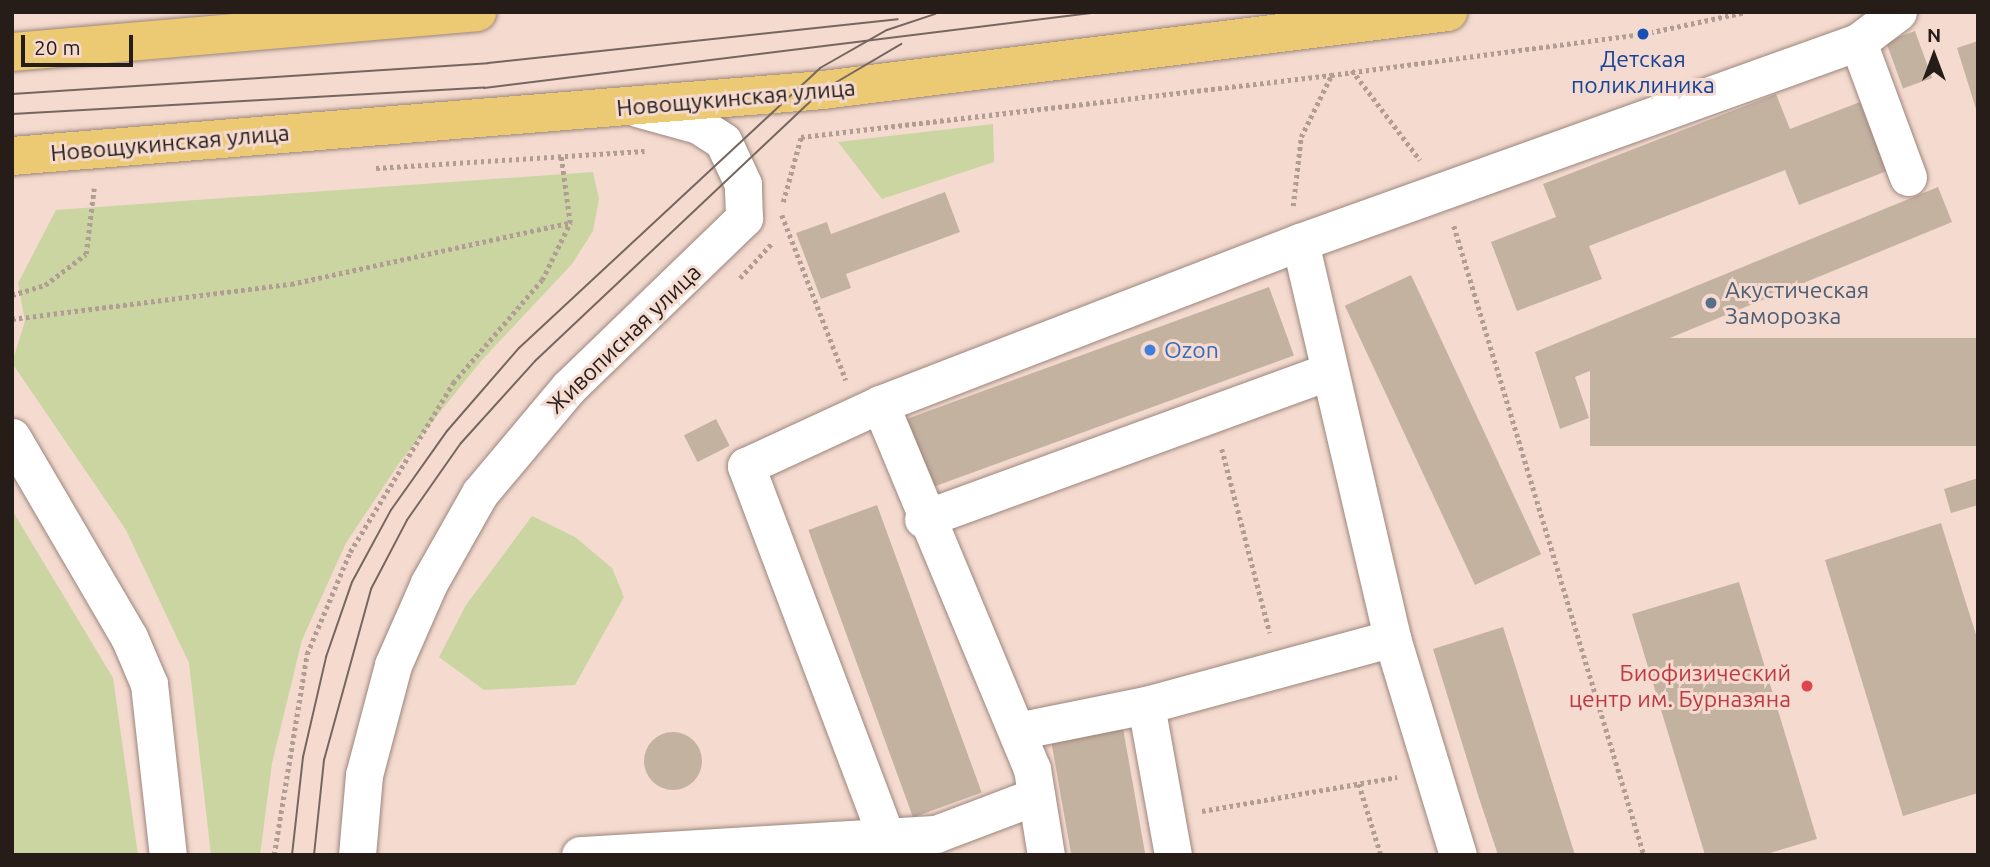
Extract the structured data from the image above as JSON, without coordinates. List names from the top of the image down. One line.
{"streets":{"main road":["Новощукинская улица"],"street":["Живописная улица"]},"crossings":[["Новощукинская улица","Живописная улица"]],"places":["Детская поликлиника","Акустическая Заморозка","Ozon","Биофизический центр им. Бурназяна"],"scale_bar":"20 m","north":"top"}
